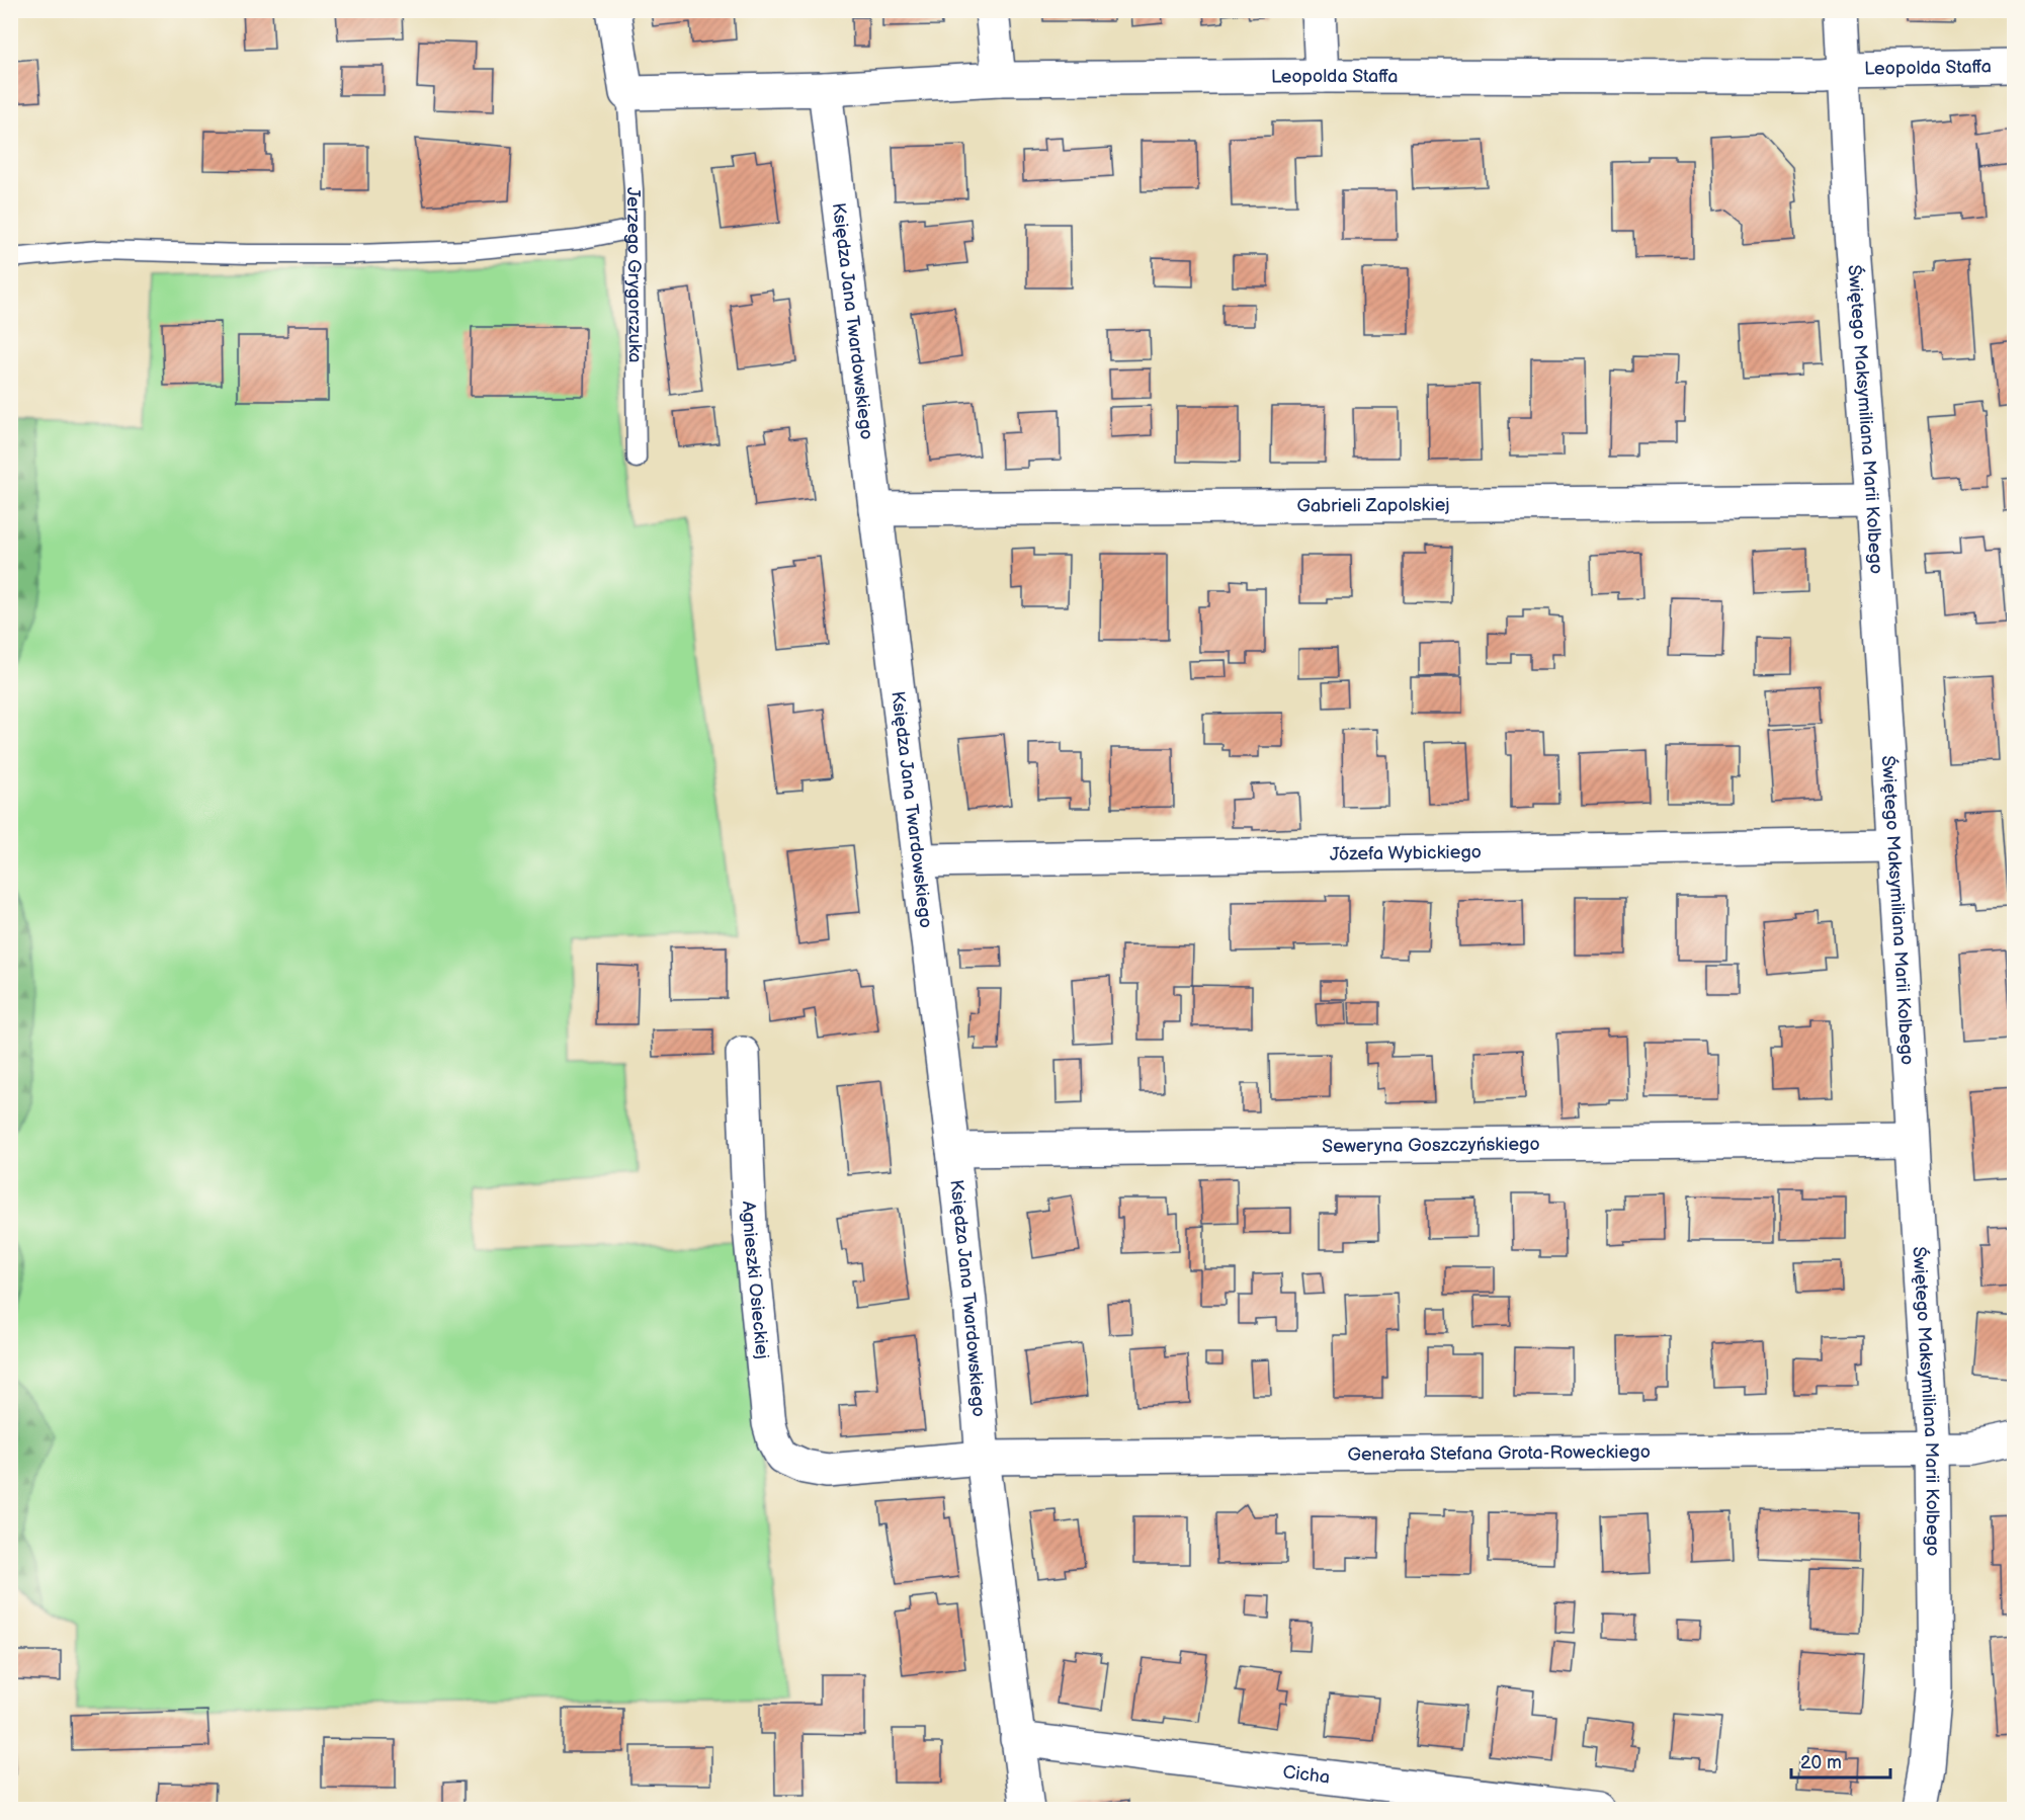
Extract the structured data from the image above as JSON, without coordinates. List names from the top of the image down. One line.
{"streets":{"street":["Leopolda Staffa","Księdza Jana Twardowskiego","Świętego Maksymiliana Marii Kolbego","Gabrieli Zapolskiej","Józefa Wybickiego","Seweryna Goszczyńskiego","Agnieszki Osieckiej","Generała Stefana Grota-Roweckiego","Cicha"],"lane":["Jerzego Grygorczuka"]},"crossings":[["Leopolda Staffa","Księdza Jana Twardowskiego"],["Leopolda Staffa","Świętego Maksymiliana Marii Kolbego"],["Księdza Jana Twardowskiego","Gabrieli Zapolskiej"],["Księdza Jana Twardowskiego","Józefa Wybickiego"],["Księdza Jana Twardowskiego","Seweryna Goszczyńskiego"],["Księdza Jana Twardowskiego","Generała Stefana Grota-Roweckiego"],["Księdza Jana Twardowskiego","Cicha"],["Świętego Maksymiliana Marii Kolbego","Gabrieli Zapolskiej"],["Świętego Maksymiliana Marii Kolbego","Józefa Wybickiego"],["Świętego Maksymiliana Marii Kolbego","Seweryna Goszczyńskiego"],["Świętego Maksymiliana Marii Kolbego","Generała Stefana Grota-Roweckiego"],["Agnieszki Osieckiej","Generała Stefana Grota-Roweckiego"]],"scale_bar":"20 m"}
